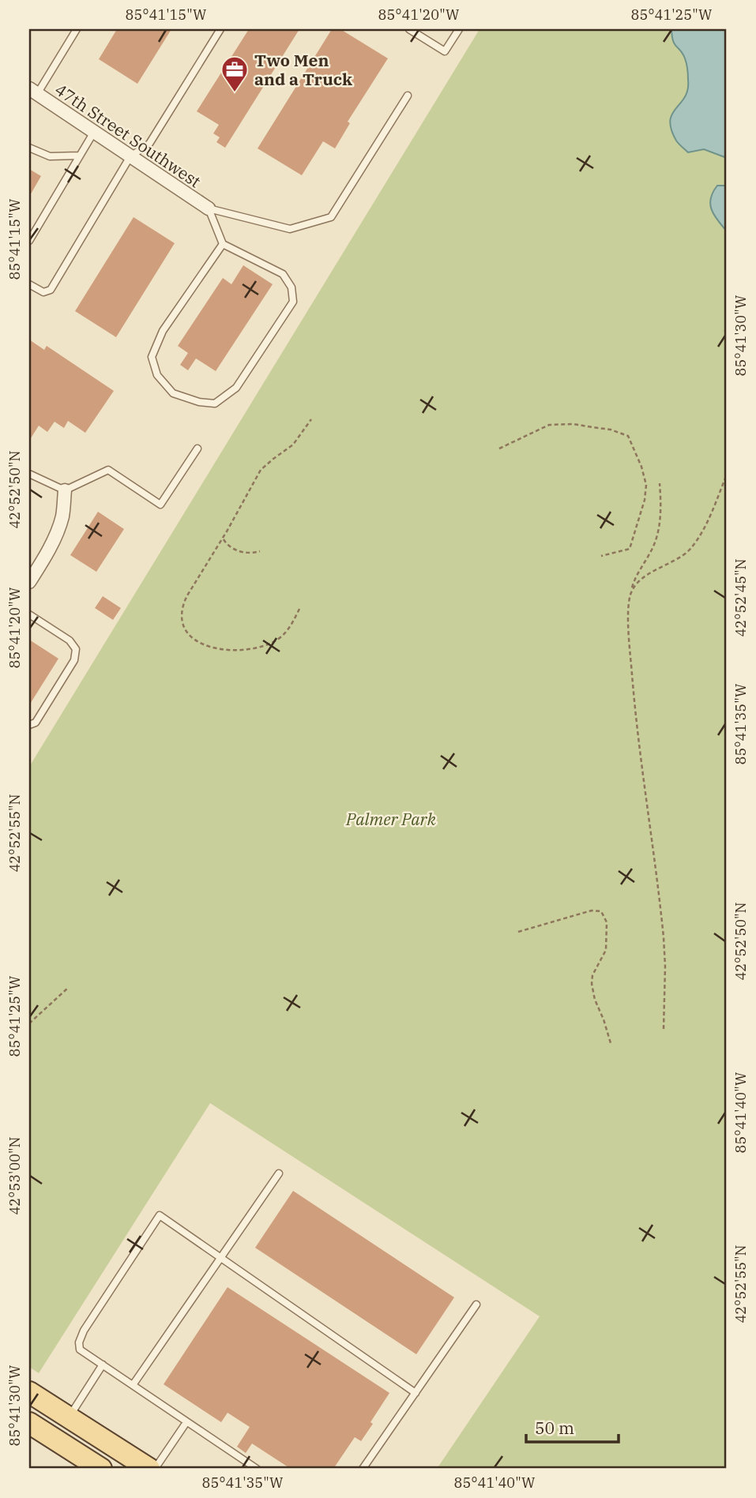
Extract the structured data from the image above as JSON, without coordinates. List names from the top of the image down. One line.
{"streets":{"street":["47th Street Southwest"]},"parks":["Palmer Park"],"places":{"office":["Two Men and a Truck"]},"scale_bar":"50 m","coordinates":["85°41'15\"W","85°41'20\"W","85°41'25\"W","85°41'30\"W","42°52'50\"N","42°52'45\"N","85°41'35\"W","42°52'55\"N","85°41'40\"W","42°53'00\"N"]}
